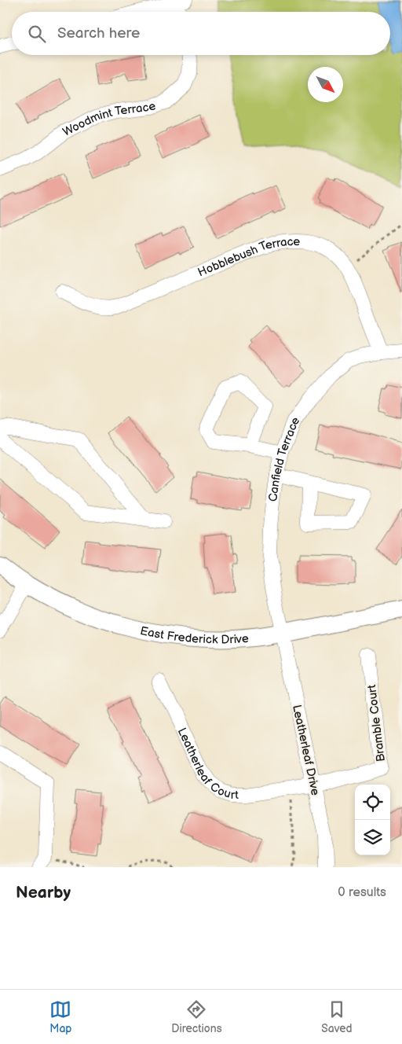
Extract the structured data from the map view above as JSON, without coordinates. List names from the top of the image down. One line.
{"streets":{"street":["Woodmint Terrace","Hobblebush Terrace","Canfield Terrace","East Frederick Drive","Bramble Court","Leatherleaf Drive","Leatherleaf Court"]},"crossings":[["Hobblebush Terrace","Canfield Terrace"],["Canfield Terrace","East Frederick Drive"],["Canfield Terrace","Leatherleaf Drive"],["East Frederick Drive","Leatherleaf Drive"],["Bramble Court","Leatherleaf Drive"],["Bramble Court","Leatherleaf Court"],["Leatherleaf Drive","Leatherleaf Court"]],"north":"bottom right","page":{"search":"Search here","heading":["Nearby","0 results"],"nav":["Map","Directions","Saved"]}}
